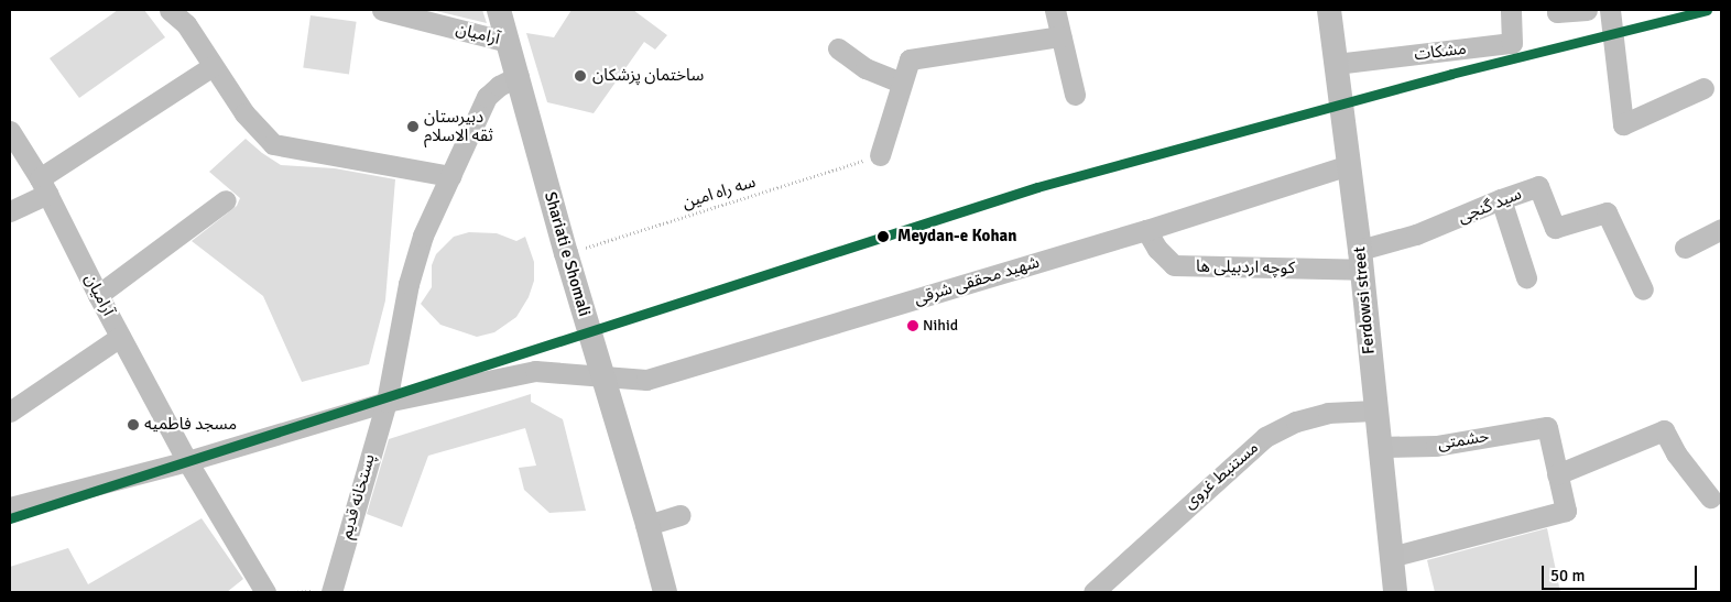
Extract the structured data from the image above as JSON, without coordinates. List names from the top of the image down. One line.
{"streets":{"main road":["Shariati e Shomali","Ferdowsi street"],"street":["آرامیان","مشکات","سید گنجی","کوچه اردبیلی ها","شهید محققی شرقی","حشمتی","مستنبط غروی","پستخانه قدیم"],"path":["سه راه امین"]},"crossings":[["آرامیان","Shariati e Shomali"],["آرامیان","شهید محققی شرقی"],["مشکات","Ferdowsi street"],["سه راه امین","Shariati e Shomali"],["سید گنجی","کوچه اردبیلی ها"],["سید گنجی","Ferdowsi street"],["Shariati e Shomali","شهید محققی شرقی"],["Shariati e Shomali","پستخانه قدیم"],["کوچه اردبیلی ها","شهید محققی شرقی"],["کوچه اردبیلی ها","Ferdowsi street"],["شهید محققی شرقی","Ferdowsi street"],["شهید محققی شرقی","پستخانه قدیم"],["Ferdowsi street","حشمتی"],["Ferdowsi street","مستنبط غروی"]],"places":["ساختمان پزشکان","دبیرستان ثقه الاسلام","Meydan-e Kohan","Nihid","مسجد فاطمیه"],"scale_bar":"50 m"}
